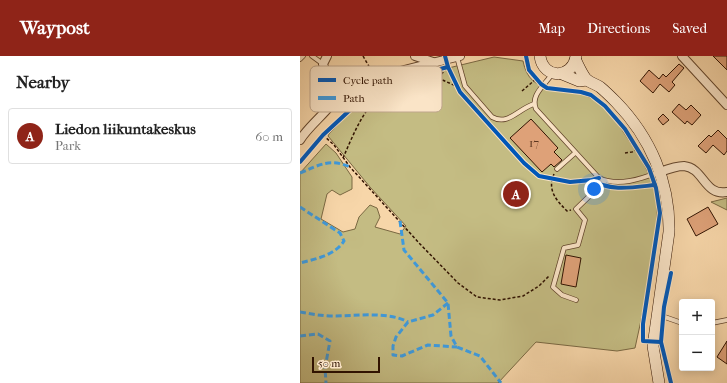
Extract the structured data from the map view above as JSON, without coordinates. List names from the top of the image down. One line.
{"house_numbers":["17"],"legend":["Cycle path","Path"],"scale_bar":"50 m","page":{"header":"Waypost","nav":["Map","Directions","Saved"],"heading":"Nearby","list":[{"mark":"A","name":"Liedon liikuntakeskus","note":"Park","value":"60 m"}],"pins":"A","map_buttons":["+","−"],"scale":"50 m"}}
